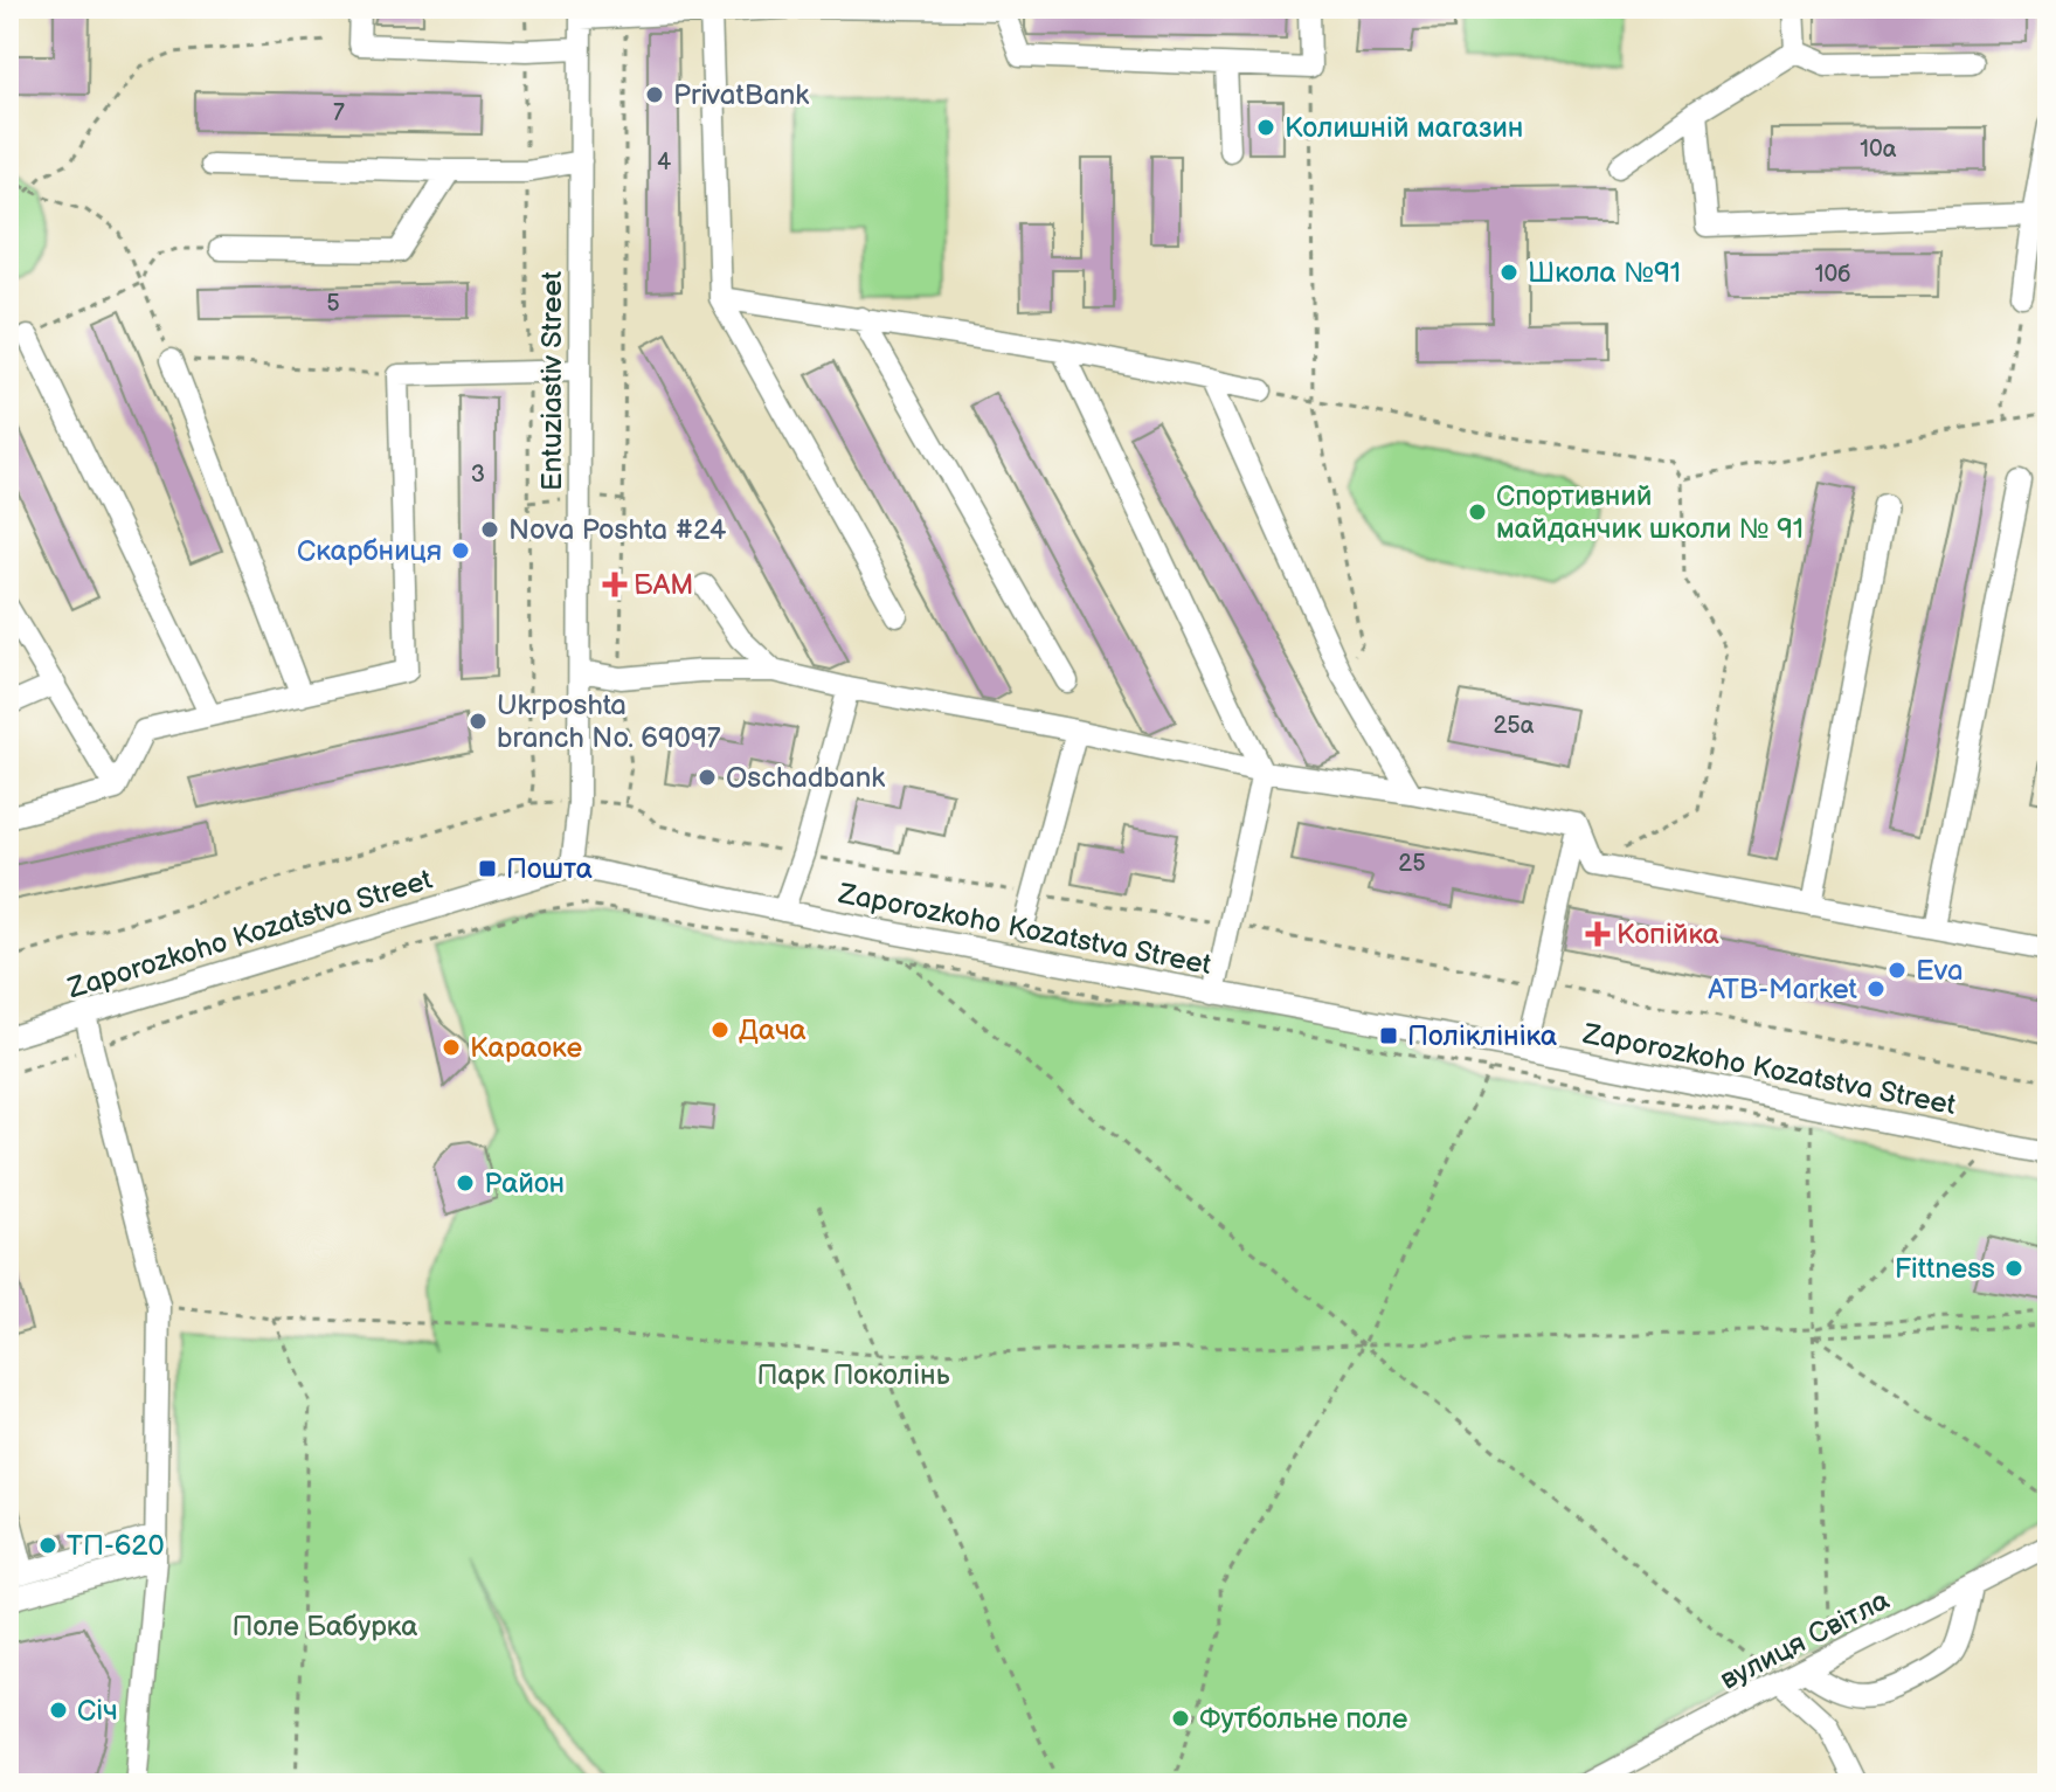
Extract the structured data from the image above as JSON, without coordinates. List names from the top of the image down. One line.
{"streets":{"street":["Entuziastiv Street","Zaporozkoho Kozatstva Street","вулиця Світла"]},"crossings":[["Entuziastiv Street","Zaporozkoho Kozatstva Street"]],"parks":["Парк Поколінь","Поле Бабурка"],"places":{"other":["PrivatBank","Колишній магазин","Школа №91","Спортивний майданчик школи № 91","Nova Poshta #24","Скарбниця","Ukrposhta branch No. 69097","Oschadbank","Eva","ATB-Market","Дача","Караоке","Район","Fittness","ТП-620","Січ","Футбольне поле"],"health":["БАМ","Копійка"],"transit":["Пошта","Поліклініка"]},"house_numbers":["7","10а","4","10б","5","3","25а","25"]}
